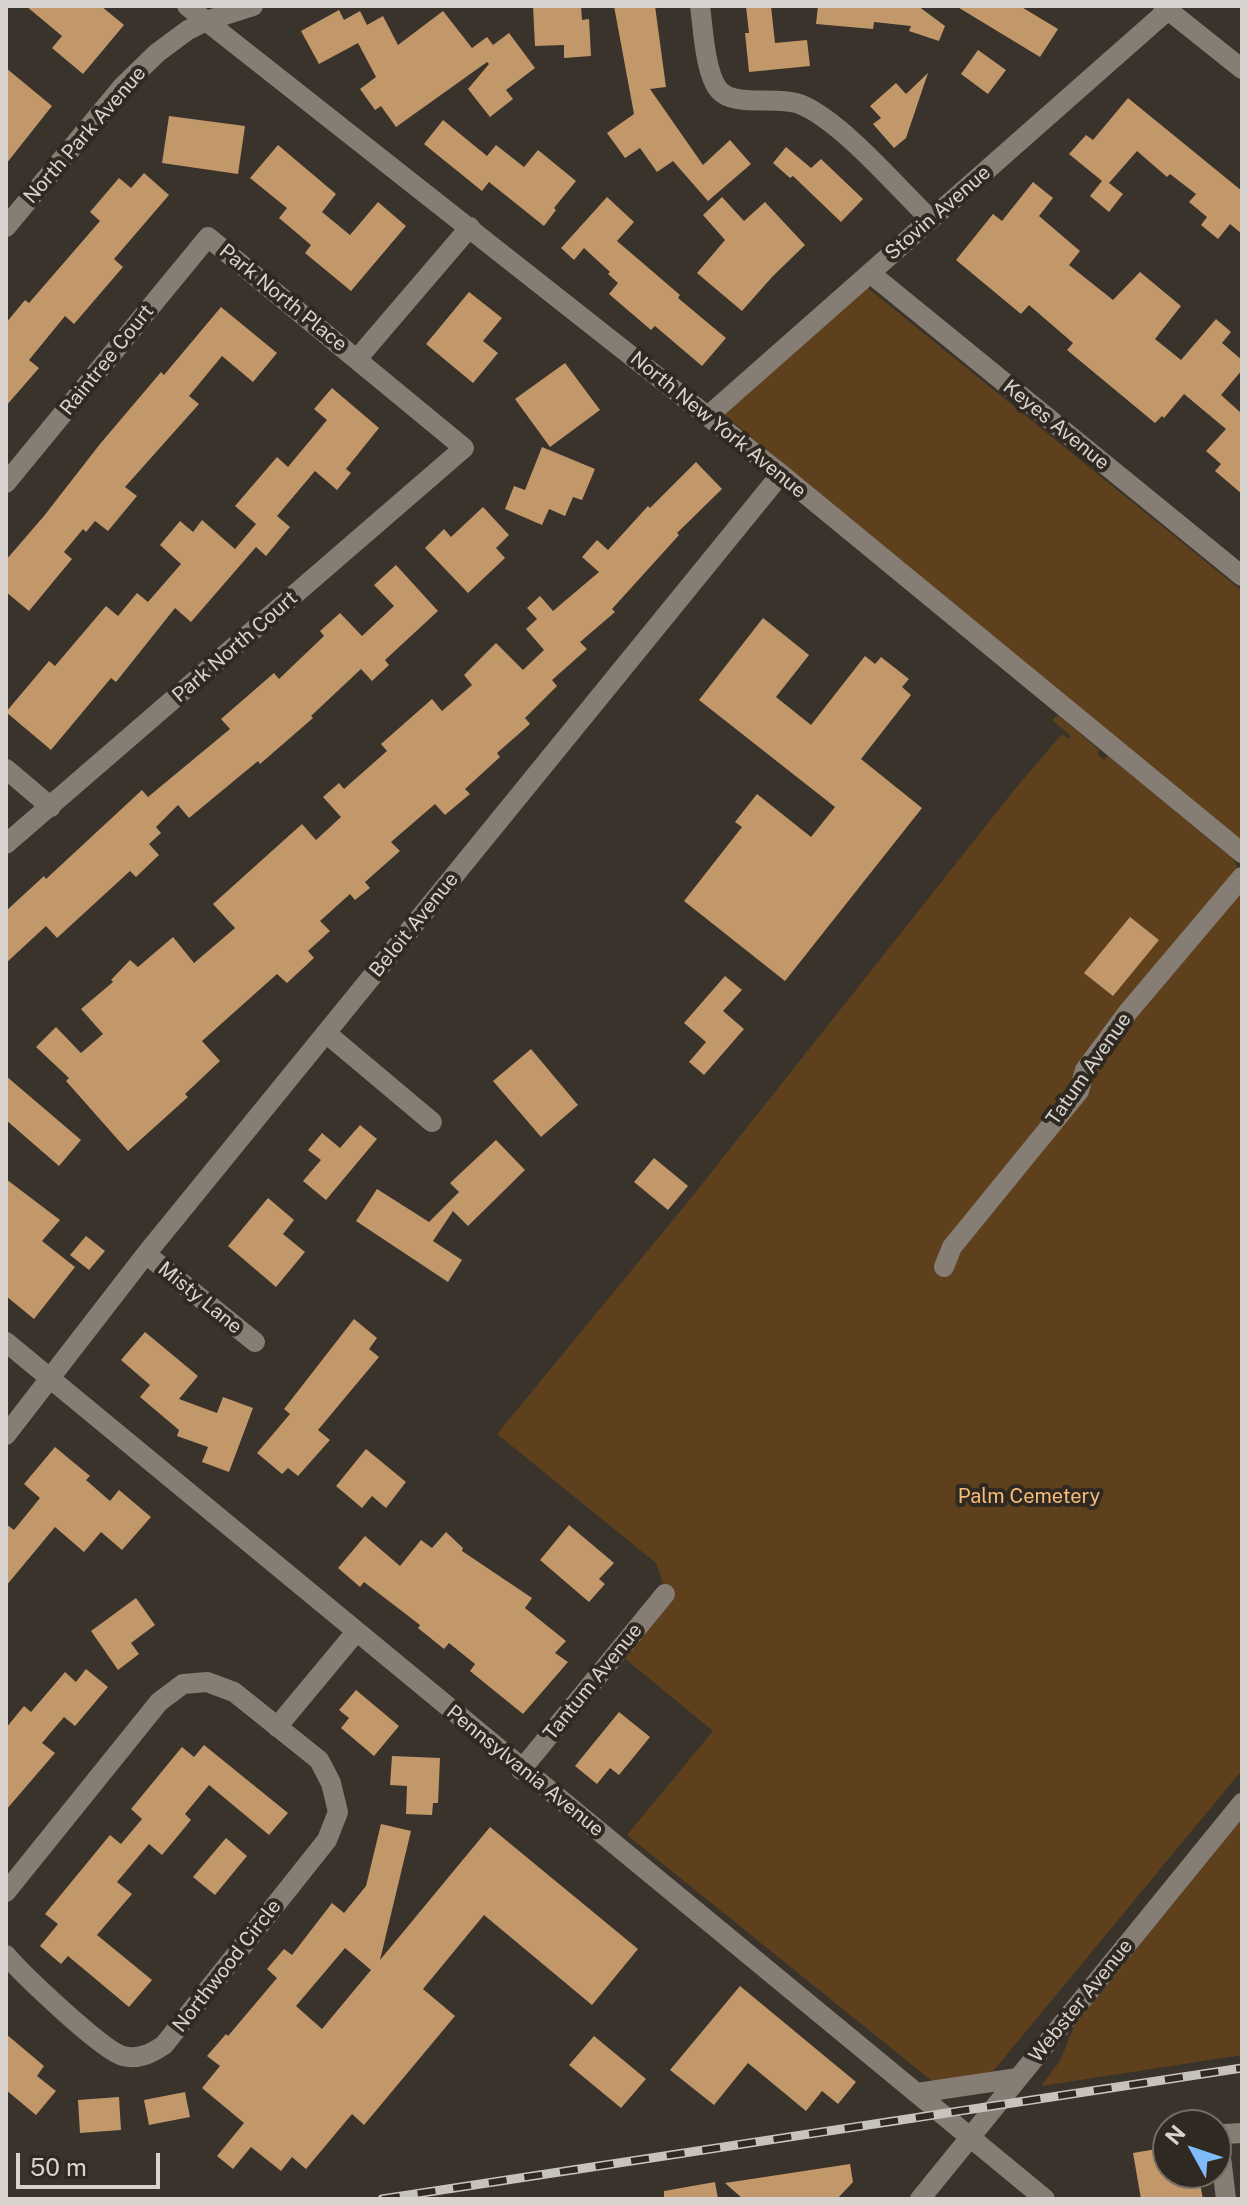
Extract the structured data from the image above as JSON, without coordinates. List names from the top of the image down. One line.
{"streets":{"street":["North Park Avenue","Stovin Avenue","Park North Place","Raintree Court","North New York Avenue","Keyes Avenue","Park North Court","Beloit Avenue","Tatum Avenue","Misty Lane","Tantum Avenue","Pennsylvania Avenue","Northwood Circle","Webster Avenue"]},"crossings":[["North Park Avenue","North New York Avenue"],["Stovin Avenue","North New York Avenue"],["Stovin Avenue","Keyes Avenue"],["Park North Place","Raintree Court"],["Park North Place","North New York Avenue"],["Park North Place","Park North Court"],["North New York Avenue","Beloit Avenue"],["Beloit Avenue","Misty Lane"],["Beloit Avenue","Pennsylvania Avenue"],["Tantum Avenue","Pennsylvania Avenue"],["Pennsylvania Avenue","Webster Avenue"]],"parks":["Palm Cemetery"],"scale_bar":"50 m","north":"top left"}
